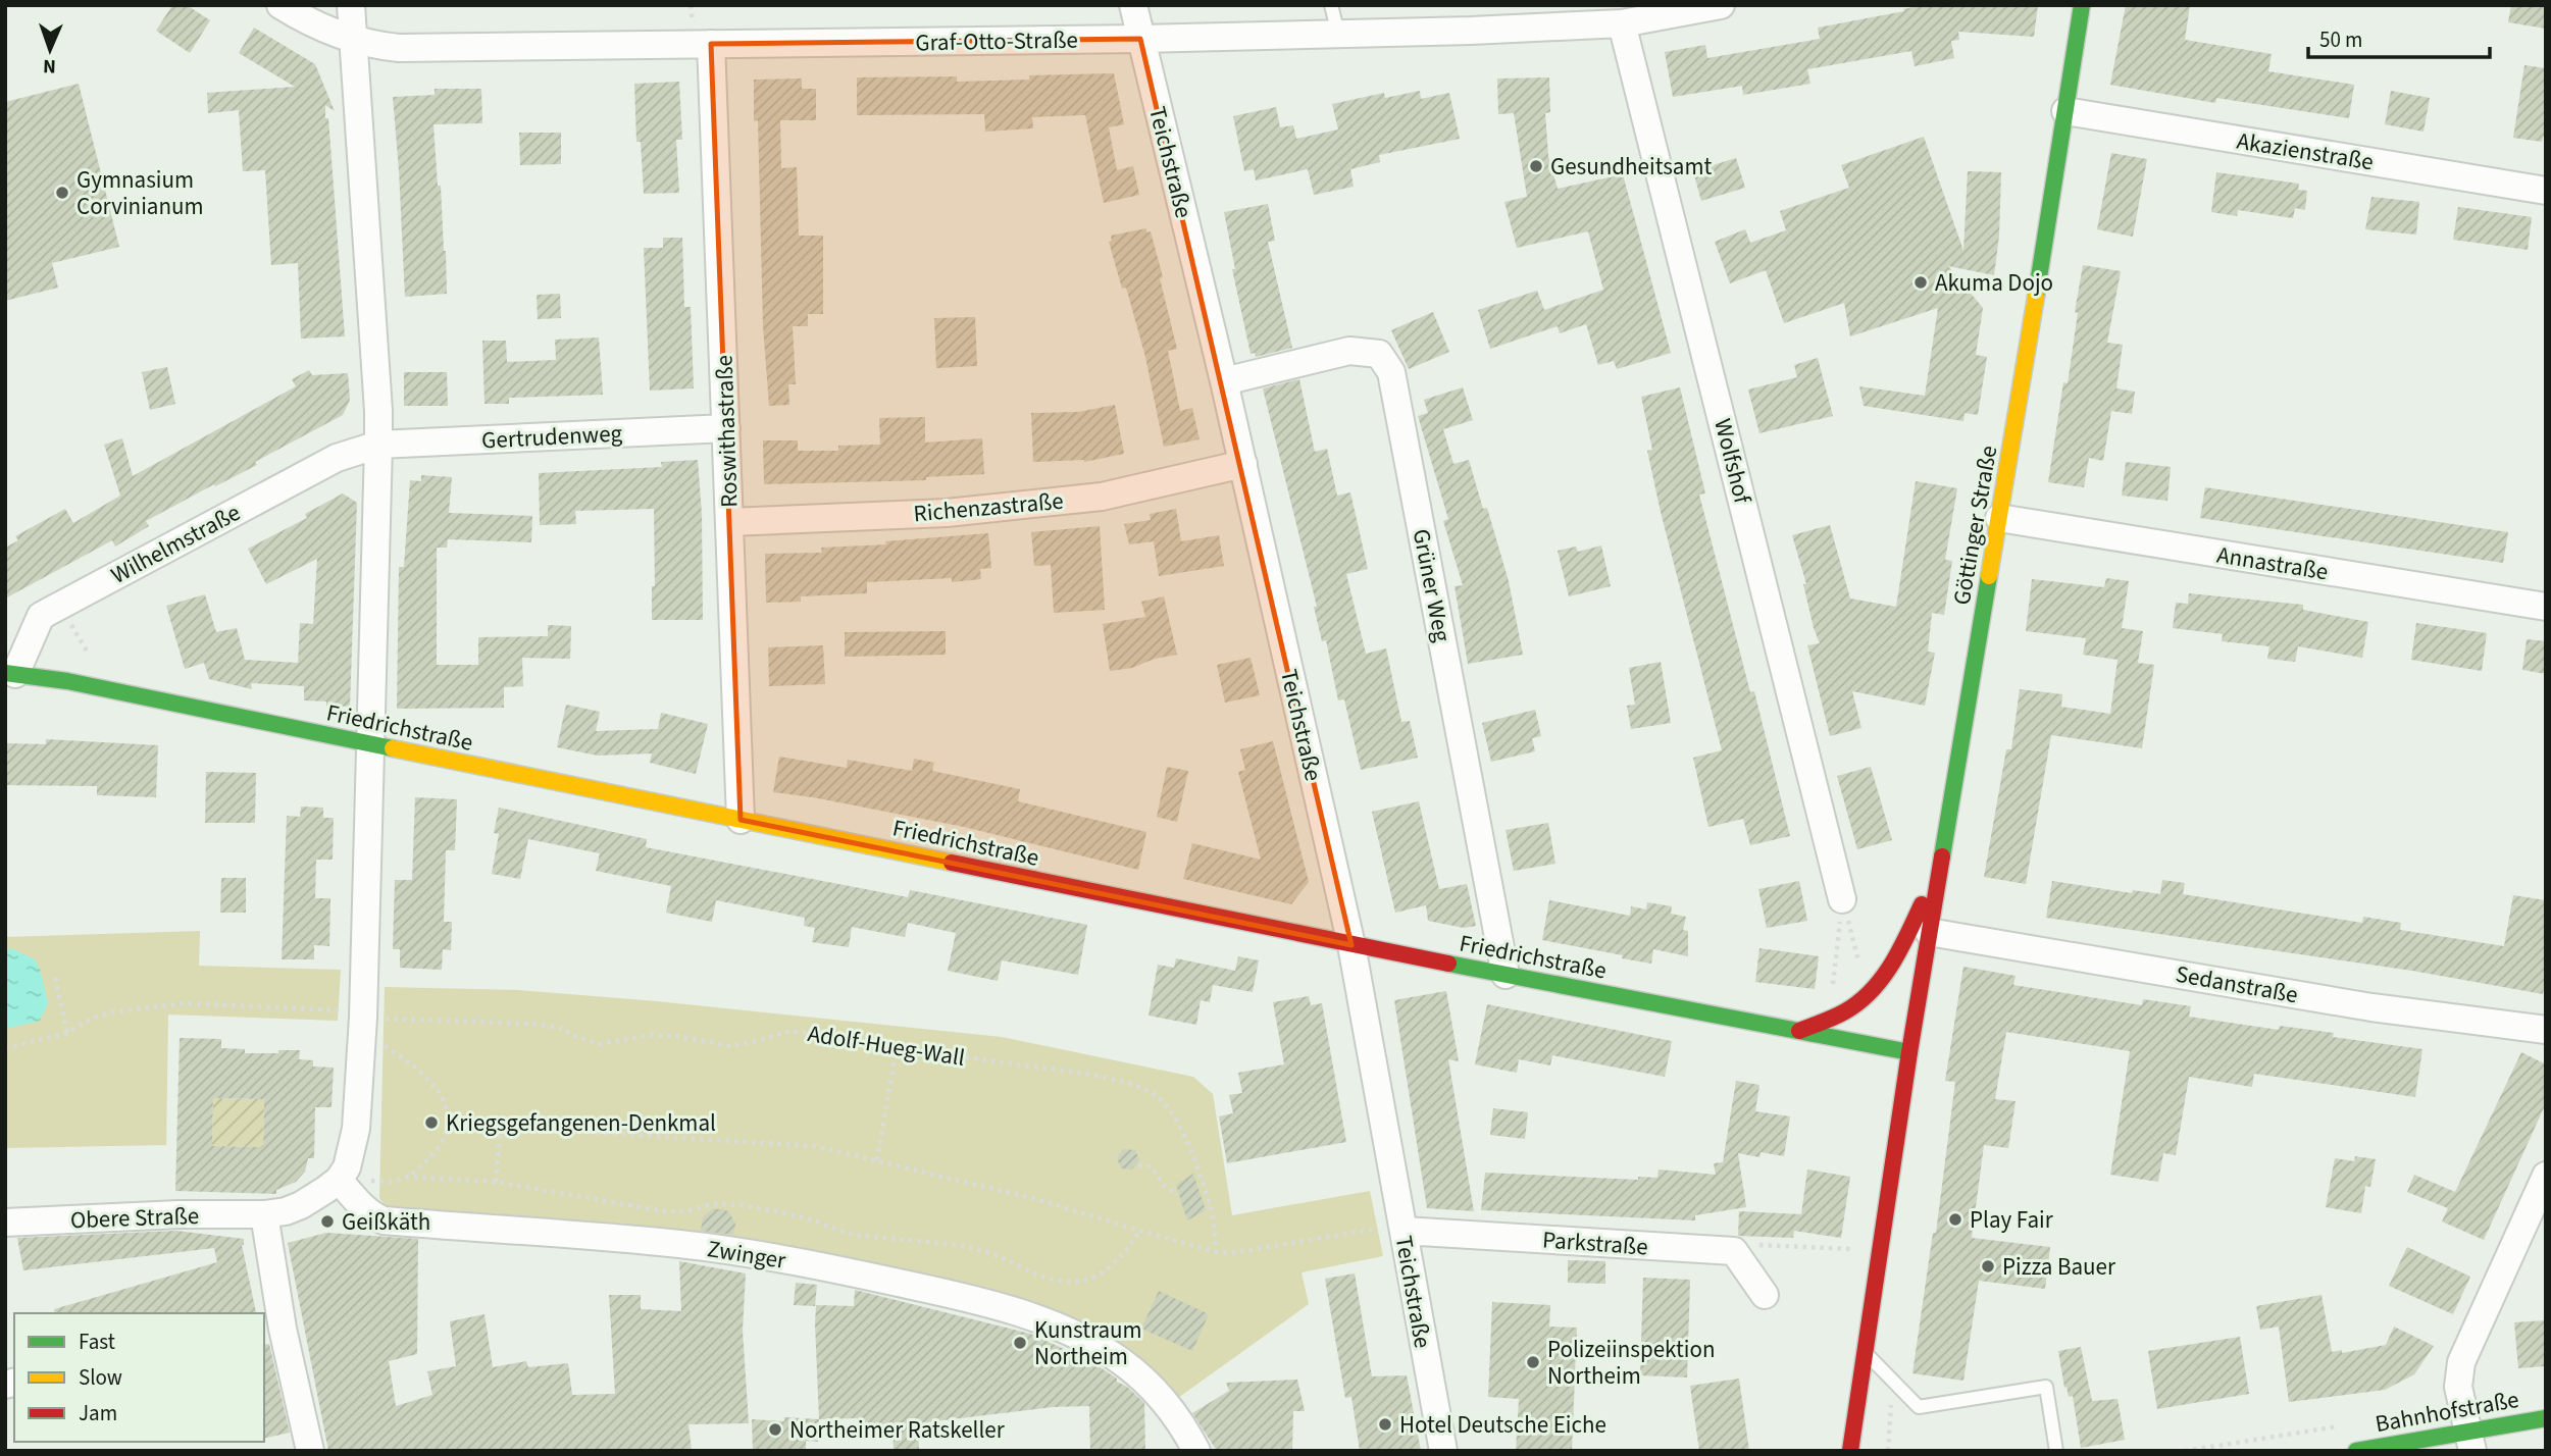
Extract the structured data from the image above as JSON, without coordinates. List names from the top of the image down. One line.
{"streets":{"street":["Graf-Otto-Straße","Akazienstraße","Teichstraße","Roswithastraße","Gertrudenweg","Wolfshof","Richenzastraße","Göttinger Straße","Wilhelmstraße","Annastraße","Grüner Weg","Friedrichstraße","Sedanstraße","Obere Straße","Parkstraße","Zwinger","Bahnhofstraße"],"path":["Adolf-Hueg-Wall"]},"crossings":[["Graf-Otto-Straße","Teichstraße"],["Graf-Otto-Straße","Roswithastraße"],["Graf-Otto-Straße","Wolfshof"],["Akazienstraße","Göttinger Straße"],["Teichstraße","Richenzastraße"],["Teichstraße","Grüner Weg"],["Teichstraße","Friedrichstraße"],["Teichstraße","Parkstraße"],["Roswithastraße","Gertrudenweg"],["Roswithastraße","Richenzastraße"],["Roswithastraße","Friedrichstraße"],["Gertrudenweg","Wilhelmstraße"],["Göttinger Straße","Annastraße"],["Göttinger Straße","Friedrichstraße"],["Göttinger Straße","Sedanstraße"],["Wilhelmstraße","Friedrichstraße"],["Grüner Weg","Friedrichstraße"]],"places":["Gesundheitsamt","Gymnasium Corvinianum","Akuma Dojo","Kriegsgefangenen-Denkmal","Play Fair","Geißkäth","Pizza Bauer","Kunstraum Northeim","Polizeiinspektion Northeim","Hotel Deutsche Eiche","Northeimer Ratskeller"],"legend":["Fast","Slow","Jam"],"scale_bar":"50 m","north":"bottom"}
